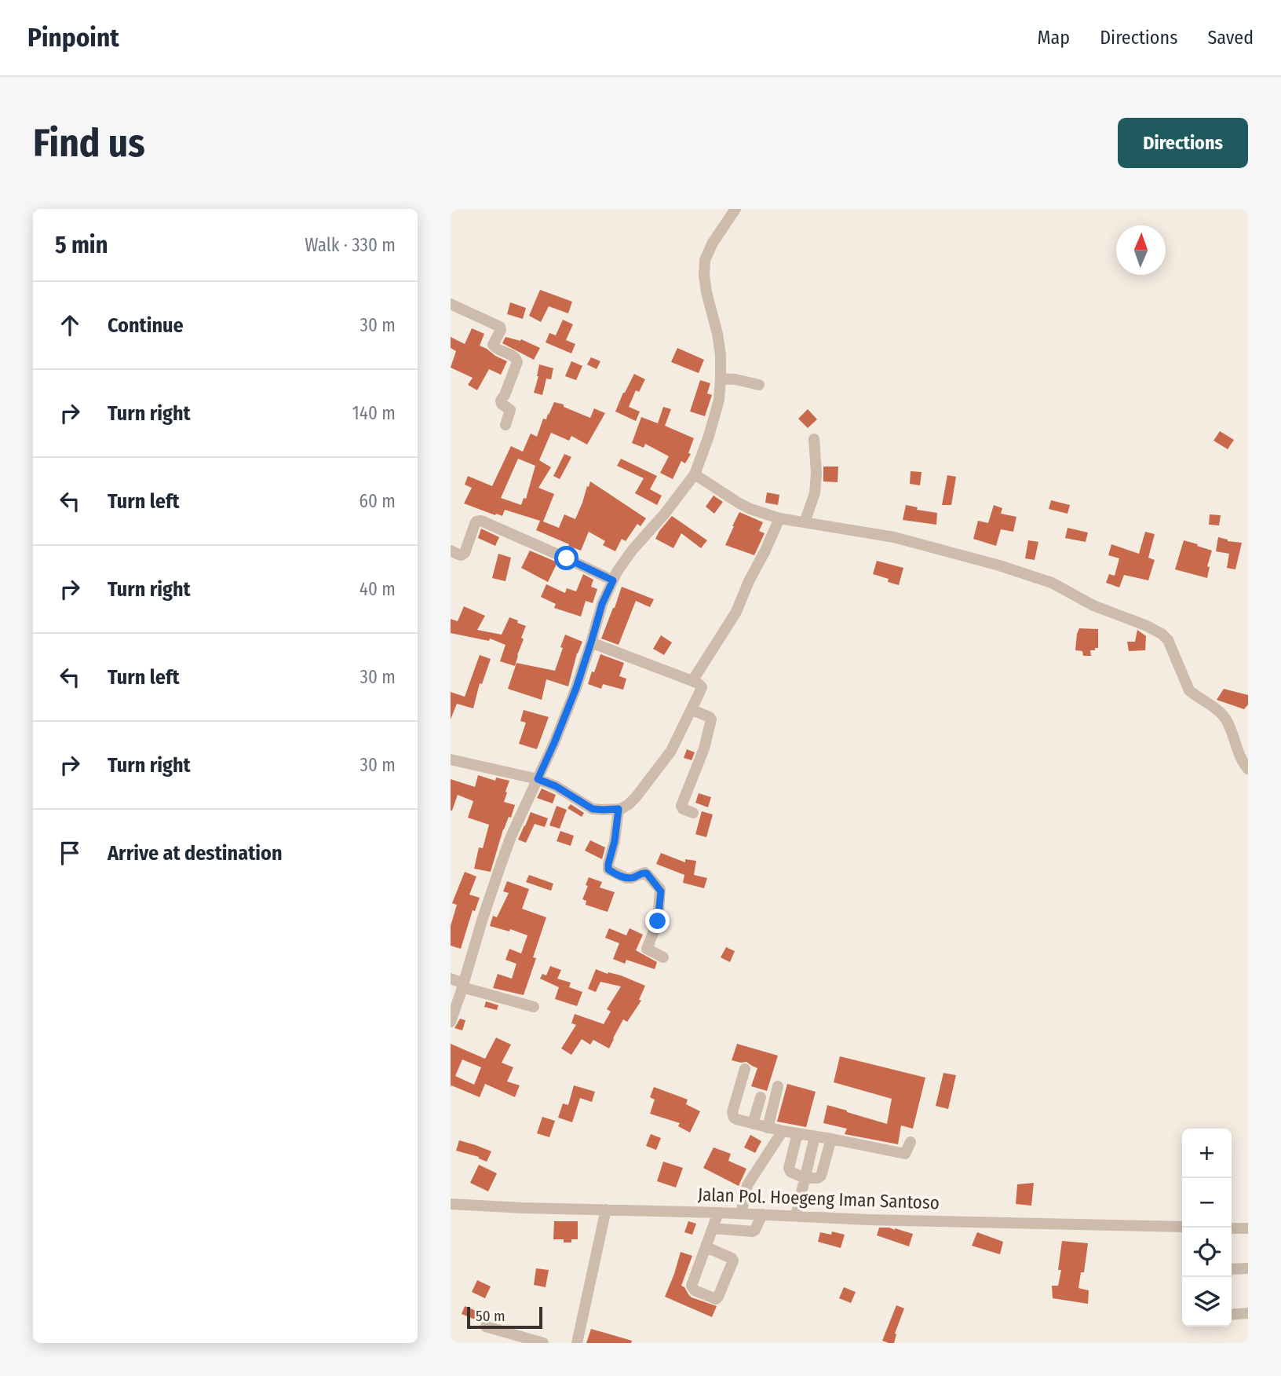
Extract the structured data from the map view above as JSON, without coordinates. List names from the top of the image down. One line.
{"streets":{"street":["Jalan Pol. Hoegeng Iman Santoso"]},"scale_bar":"50 m","north":"top","page":{"header":"Pinpoint","nav":["Map","Directions","Saved"],"buttons":"Directions","title":"Find us","heading":["5 min","Walk · 330 m"],"list":[["Continue","30 m"],["Turn right","140 m"],["Turn left","60 m"],["Turn right","40 m"],["Turn left","30 m"],["Turn right","30 m"],"Arrive at destination"],"map_buttons":["+","−"],"scale":"50 m"}}
